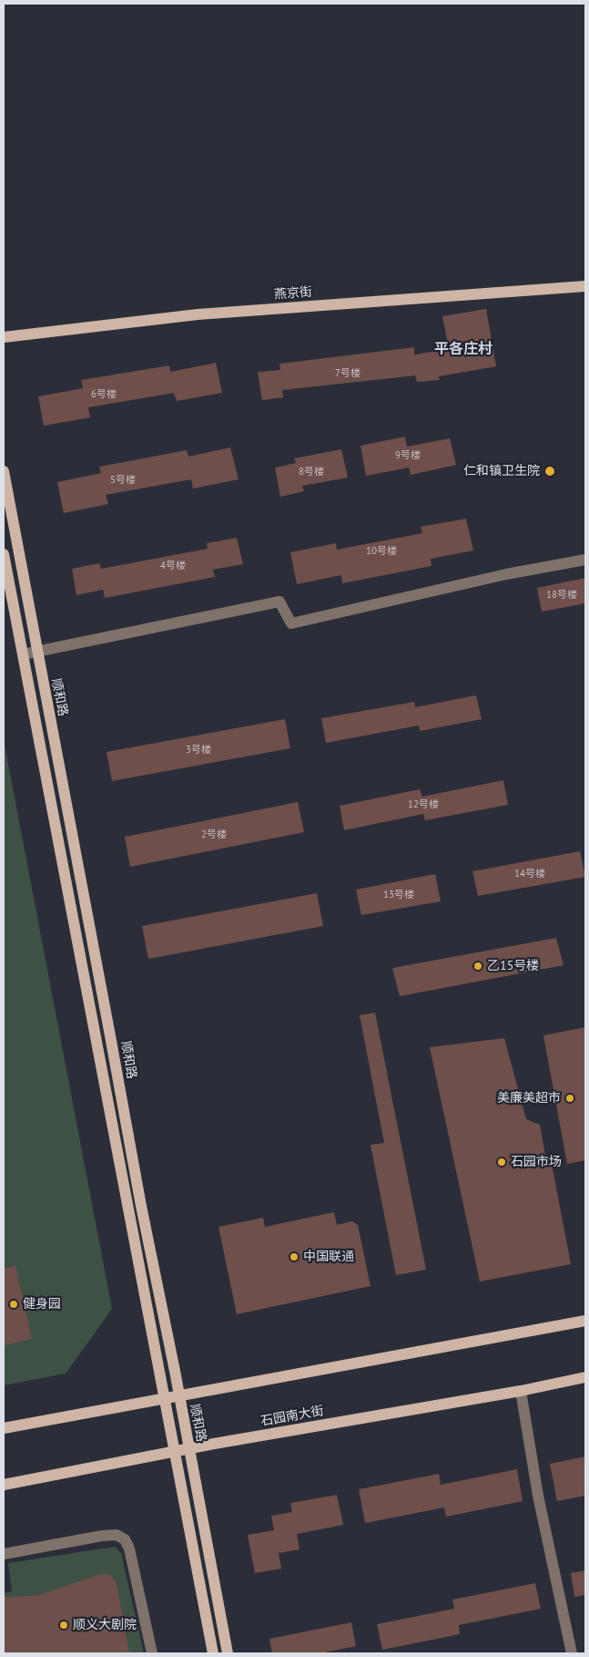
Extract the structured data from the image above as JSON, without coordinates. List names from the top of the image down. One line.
{"streets":{"main road":["燕京街","顺和路","石园南大街"]},"crossings":[["顺和路","石园南大街"]],"districts":["平各庄村"],"places":["仁和镇卫生院","乙15号楼","美廉美超市","石园市场","中国联通","健身园","顺义大剧院"],"house_numbers":["7号楼","6号楼","9号楼","8号楼","5号楼","10号楼","4号楼","18号楼","3号楼","12号楼","2号楼","14号楼","13号楼"]}
